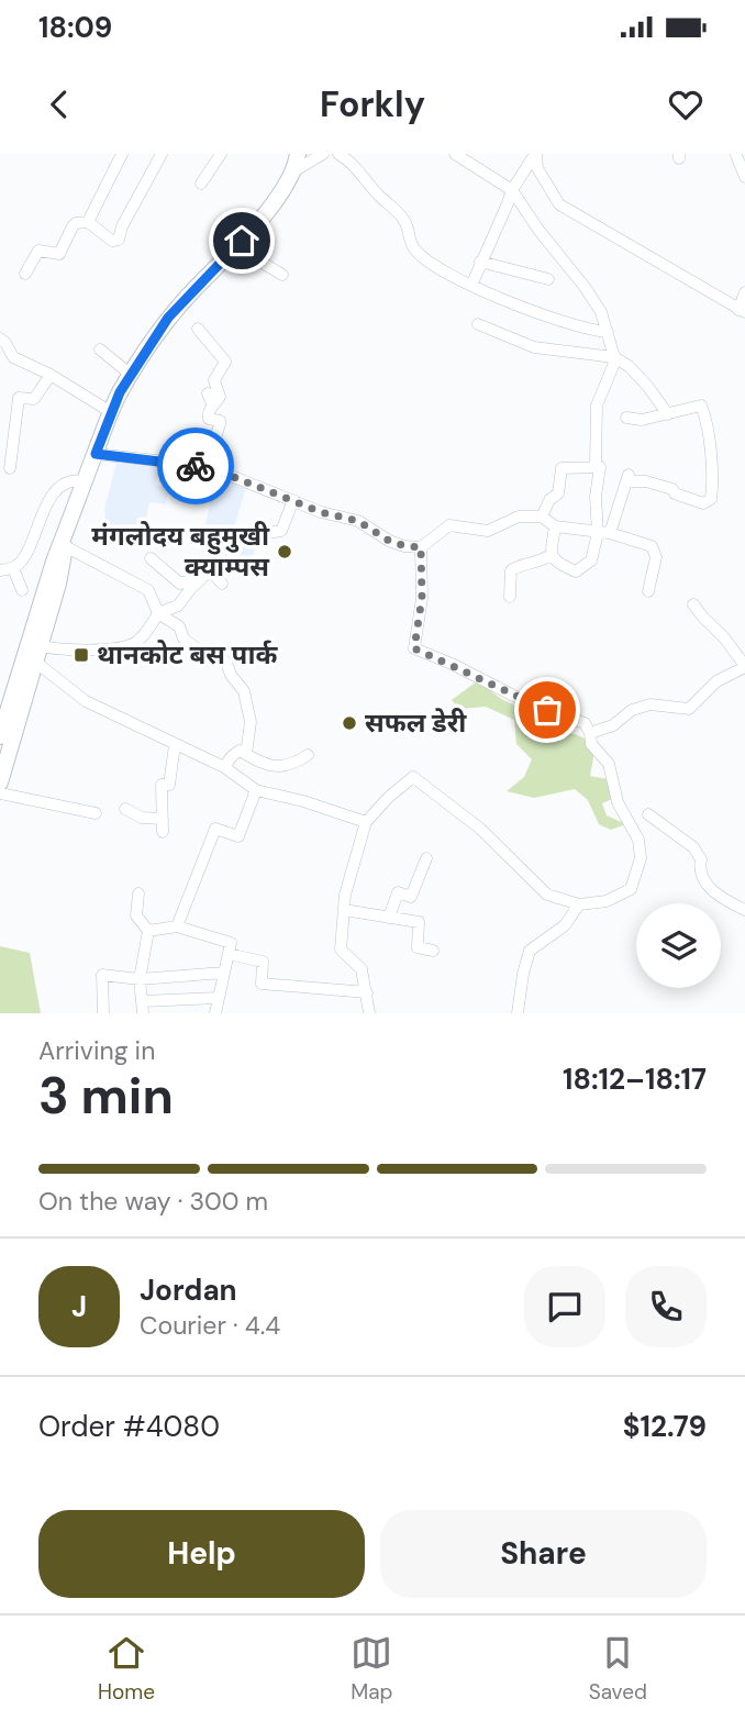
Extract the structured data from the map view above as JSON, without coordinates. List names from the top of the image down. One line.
{"places":{"other":["मंगलोदय बहुमुखी क्याम्पस","सफल डेरी"],"transit":["थानकोट बस पार्क"]},"page":{"status":"18:09","header":"Forkly","heading":["3 min","Arriving in","18:12–18:17"],"panel":["Jordan","Courier · 4.4","Order #4080","$12.79"],"bar":"On the way · 300 m","round":"J","buttons":["Help","Share"],"tabs":["Home","Map","Saved"]}}
